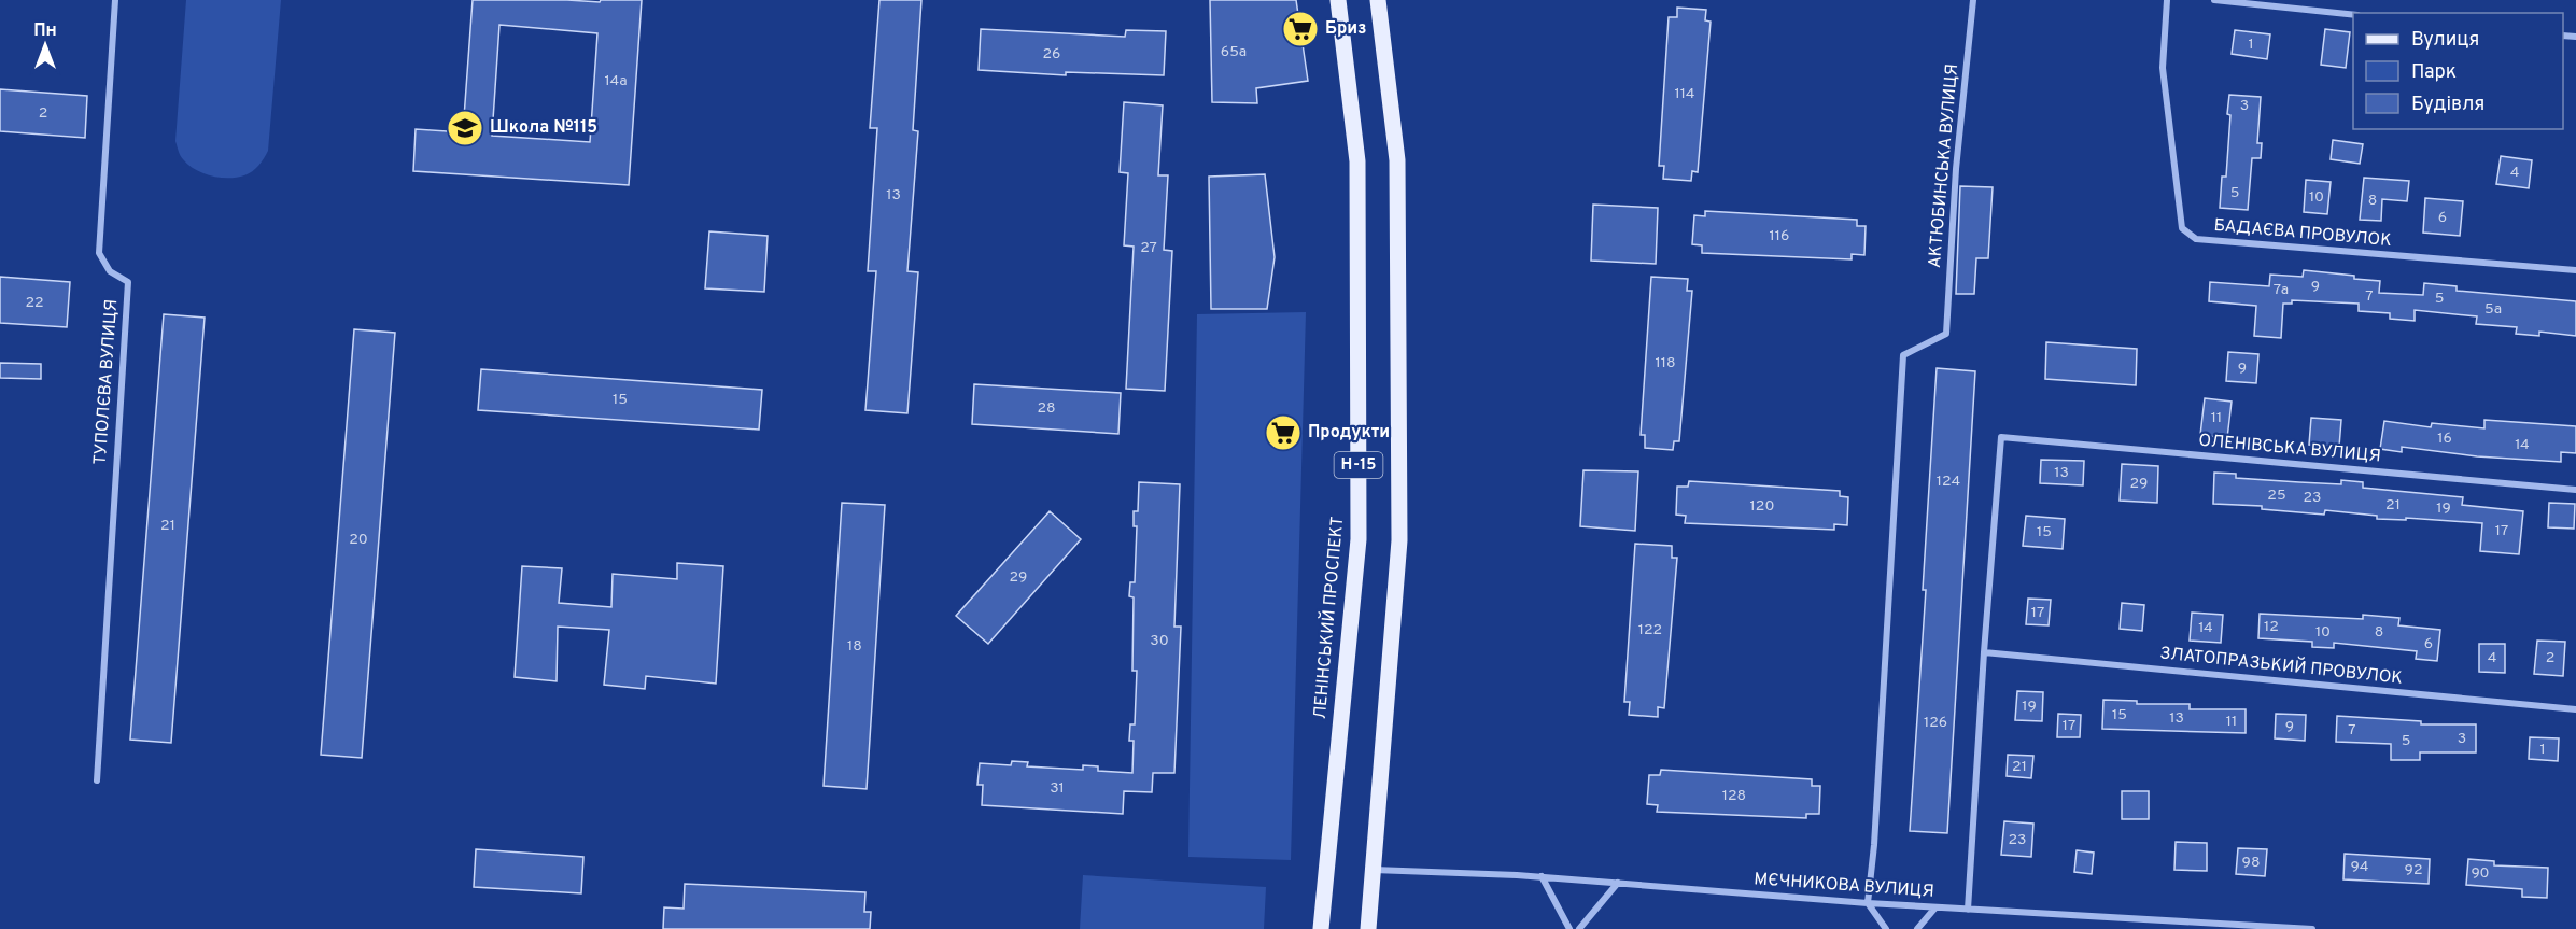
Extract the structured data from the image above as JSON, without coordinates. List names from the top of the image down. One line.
{"streets":{"main road":["Н-15","ЛЕНІНСЬКИЙ ПРОСПЕКТ"],"street":["АКТЮБИНСЬКА ВУЛИЦЯ","БАДАЄВА ПРОВУЛОК","ТУПОЛЄВА ВУЛИЦЯ","ОЛЕНІВСЬКА ВУЛИЦЯ","ЗЛАТОПРАЗЬКИЙ ПРОВУЛОК","МЄЧНИКОВА ВУЛИЦЯ"]},"crossings":[["АКТЮБИНСЬКА ВУЛИЦЯ","МЄЧНИКОВА ВУЛИЦЯ"],["ОЛЕНІВСЬКА ВУЛИЦЯ","ЗЛАТОПРАЗЬКИЙ ПРОВУЛОК"],["Н-15","МЄЧНИКОВА ВУЛИЦЯ"]],"places":{"supermarket":["Бриз","Продукти"],"school or university":["Школа №115"]},"house_numbers":["1","65а","26","14а","114","3","2","4","5","13","10","8","6","116","27","9","7а","7","5","22","5а","118","9","15","28","11","16","14","13","124","29","25","23","21","120","19","21","17","15","20","29","17","12","14","122","10","8","30","6","18","4","2","19","15","13","11","126","17","9","7","3","5","1","21","31","128","23","98","94","92","90"],"legend":["Вулиця","Парк","Будівля"],"north":"top"}
